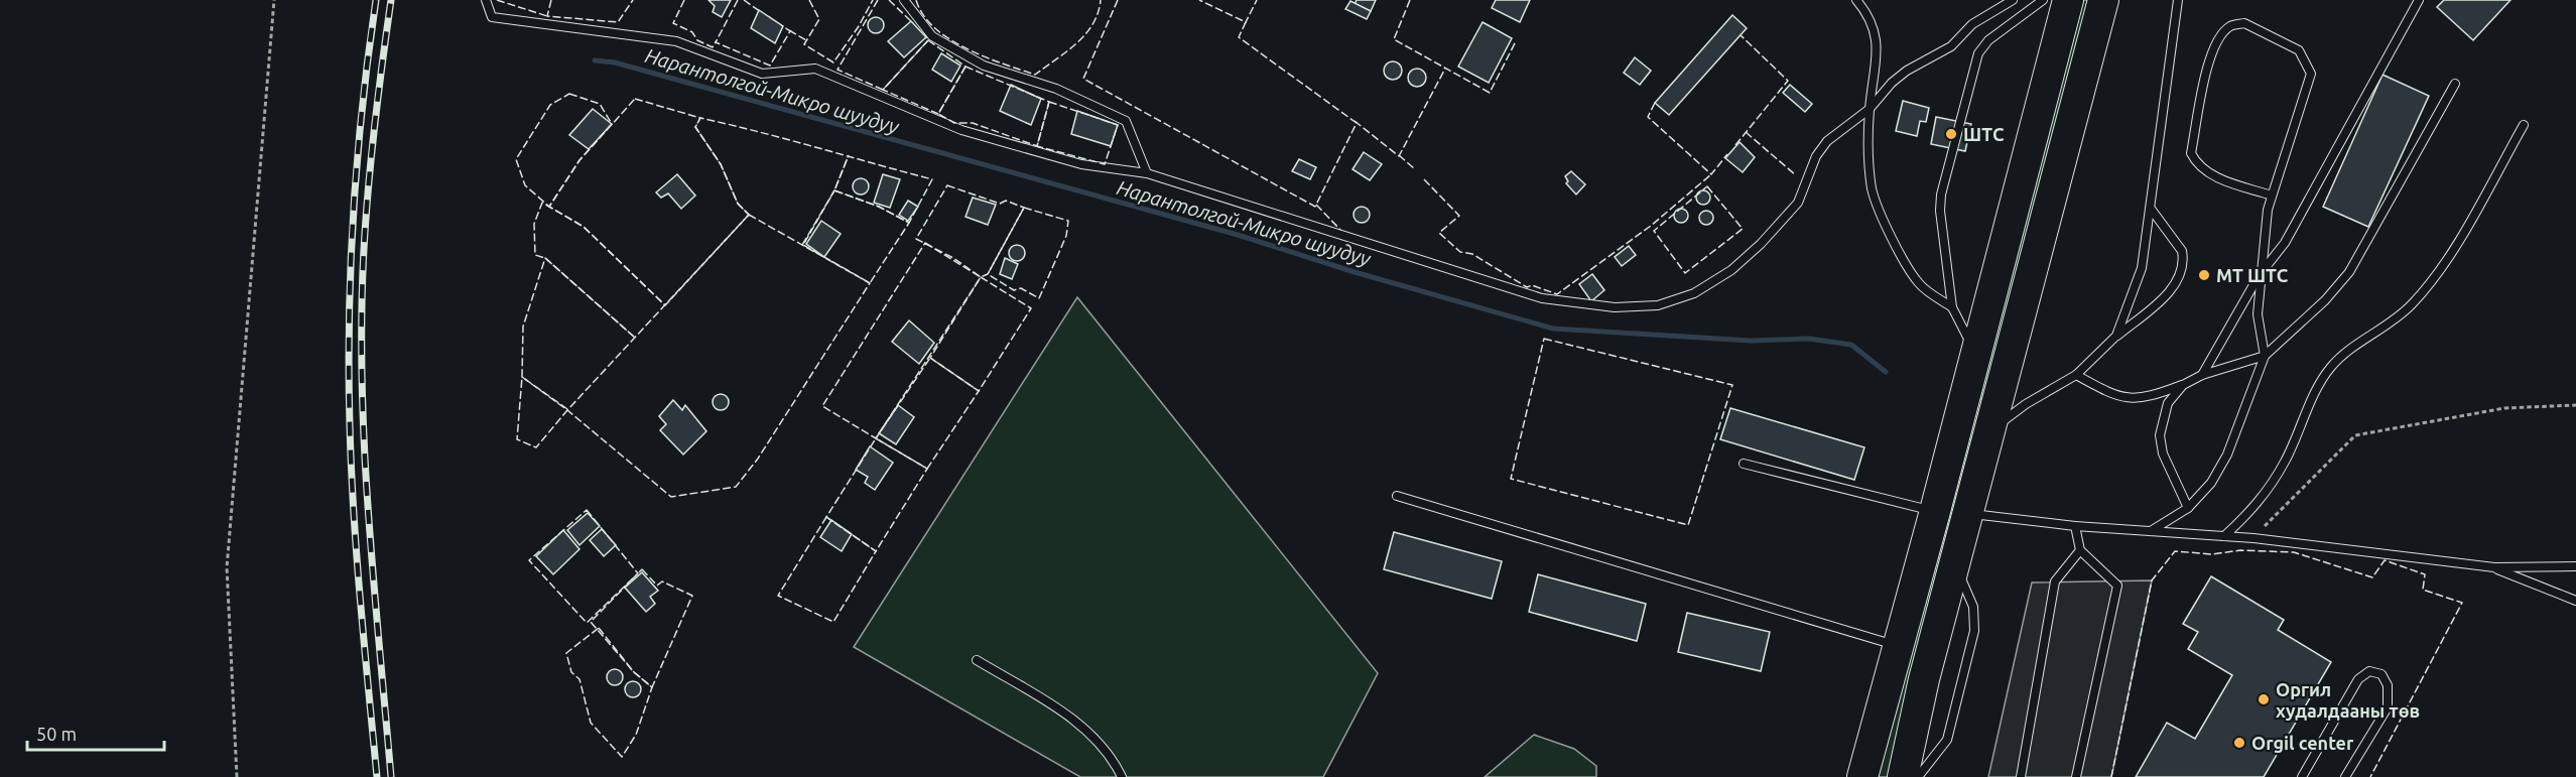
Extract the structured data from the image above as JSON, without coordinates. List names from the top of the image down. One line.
{"water":["Нарантолгой-Микро шуудуу"],"places":["ШТС","МТ ШТС","Оргил худалдааны төв","Orgil center"],"scale_bar":"50 m"}
